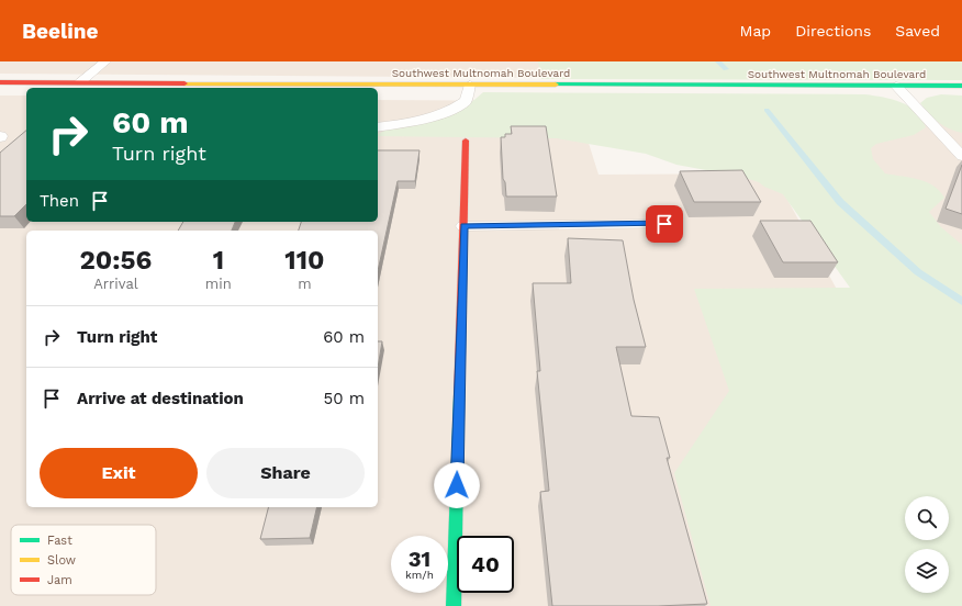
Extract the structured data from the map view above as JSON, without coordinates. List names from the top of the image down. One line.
{"streets":{"main road":["Southwest Multnomah Boulevard"]},"legend":["Fast","Slow","Jam"],"page":{"header":"Beeline","nav":["Map","Directions","Saved"],"turn":["60 m","Turn right"],"then":"Then","eta":["20:56","Arrival","1","min","110","m"],"list":[{"name":"Turn right","value":"60 m"},{"name":"Arrive at destination","value":"50 m"}],"buttons":["Exit","Share"],"speed":"31 km/h","limit":"40"}}
